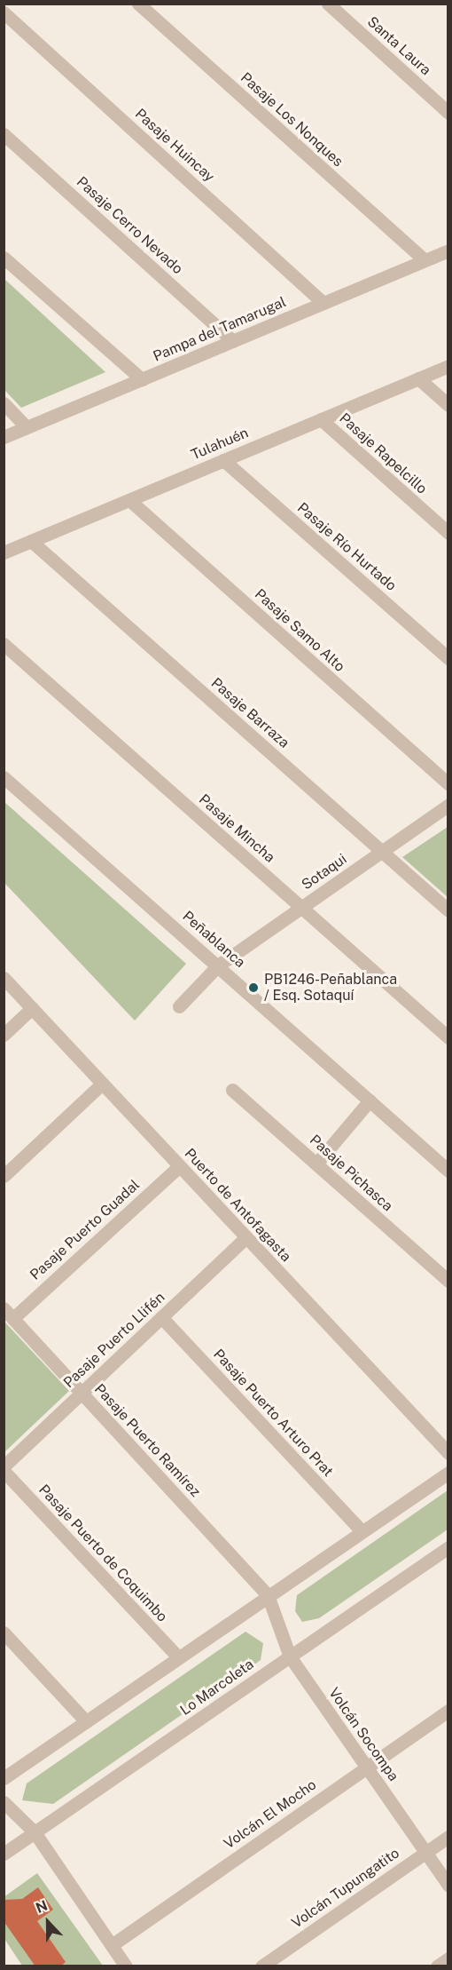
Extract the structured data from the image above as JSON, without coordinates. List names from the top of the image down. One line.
{"streets":{"street":["Santa Laura","Pasaje Los Nonques","Pasaje Huincay","Pasaje Cerro Nevado","Pampa del Tamarugal","Tulahuén","Pasaje Rapelcillo","Pasaje Río Hurtado","Pasaje Samo Alto","Pasaje Barraza","Pasaje Mincha","Sotaqui","Peñablanca","Pasaje Pichasca","Puerto de Antofagasta","Pasaje Puerto Guadal","Pasaje Puerto Llifén","Pasaje Puerto Arturo Prat","Pasaje Puerto Ramírez","Pasaje Puerto de Coquimbo","Lo Marcoleta","Volcán Socompa","Volcán El Mocho","Volcán Tupungatito"]},"crossings":[["Pasaje Los Nonques","Pampa del Tamarugal"],["Pasaje Huincay","Pampa del Tamarugal"],["Pasaje Cerro Nevado","Pampa del Tamarugal"],["Tulahuén","Pasaje Rapelcillo"],["Tulahuén","Pasaje Río Hurtado"],["Tulahuén","Pasaje Samo Alto"],["Tulahuén","Pasaje Barraza"],["Pasaje Barraza","Sotaqui"],["Pasaje Mincha","Sotaqui"],["Sotaqui","Peñablanca"],["Puerto de Antofagasta","Pasaje Puerto Guadal"],["Puerto de Antofagasta","Pasaje Puerto Llifén"],["Pasaje Puerto Guadal","Pasaje Puerto Ramírez"],["Pasaje Puerto Llifén","Pasaje Puerto Arturo Prat"],["Pasaje Puerto Llifén","Pasaje Puerto Ramírez"],["Pasaje Puerto Ramírez","Volcán Socompa"],["Lo Marcoleta","Volcán Socompa"],["Volcán Socompa","Volcán El Mocho"],["Volcán Socompa","Volcán Tupungatito"]],"places":["PB1246-Peñablanca / Esq. Sotaquí"],"north":"top"}
